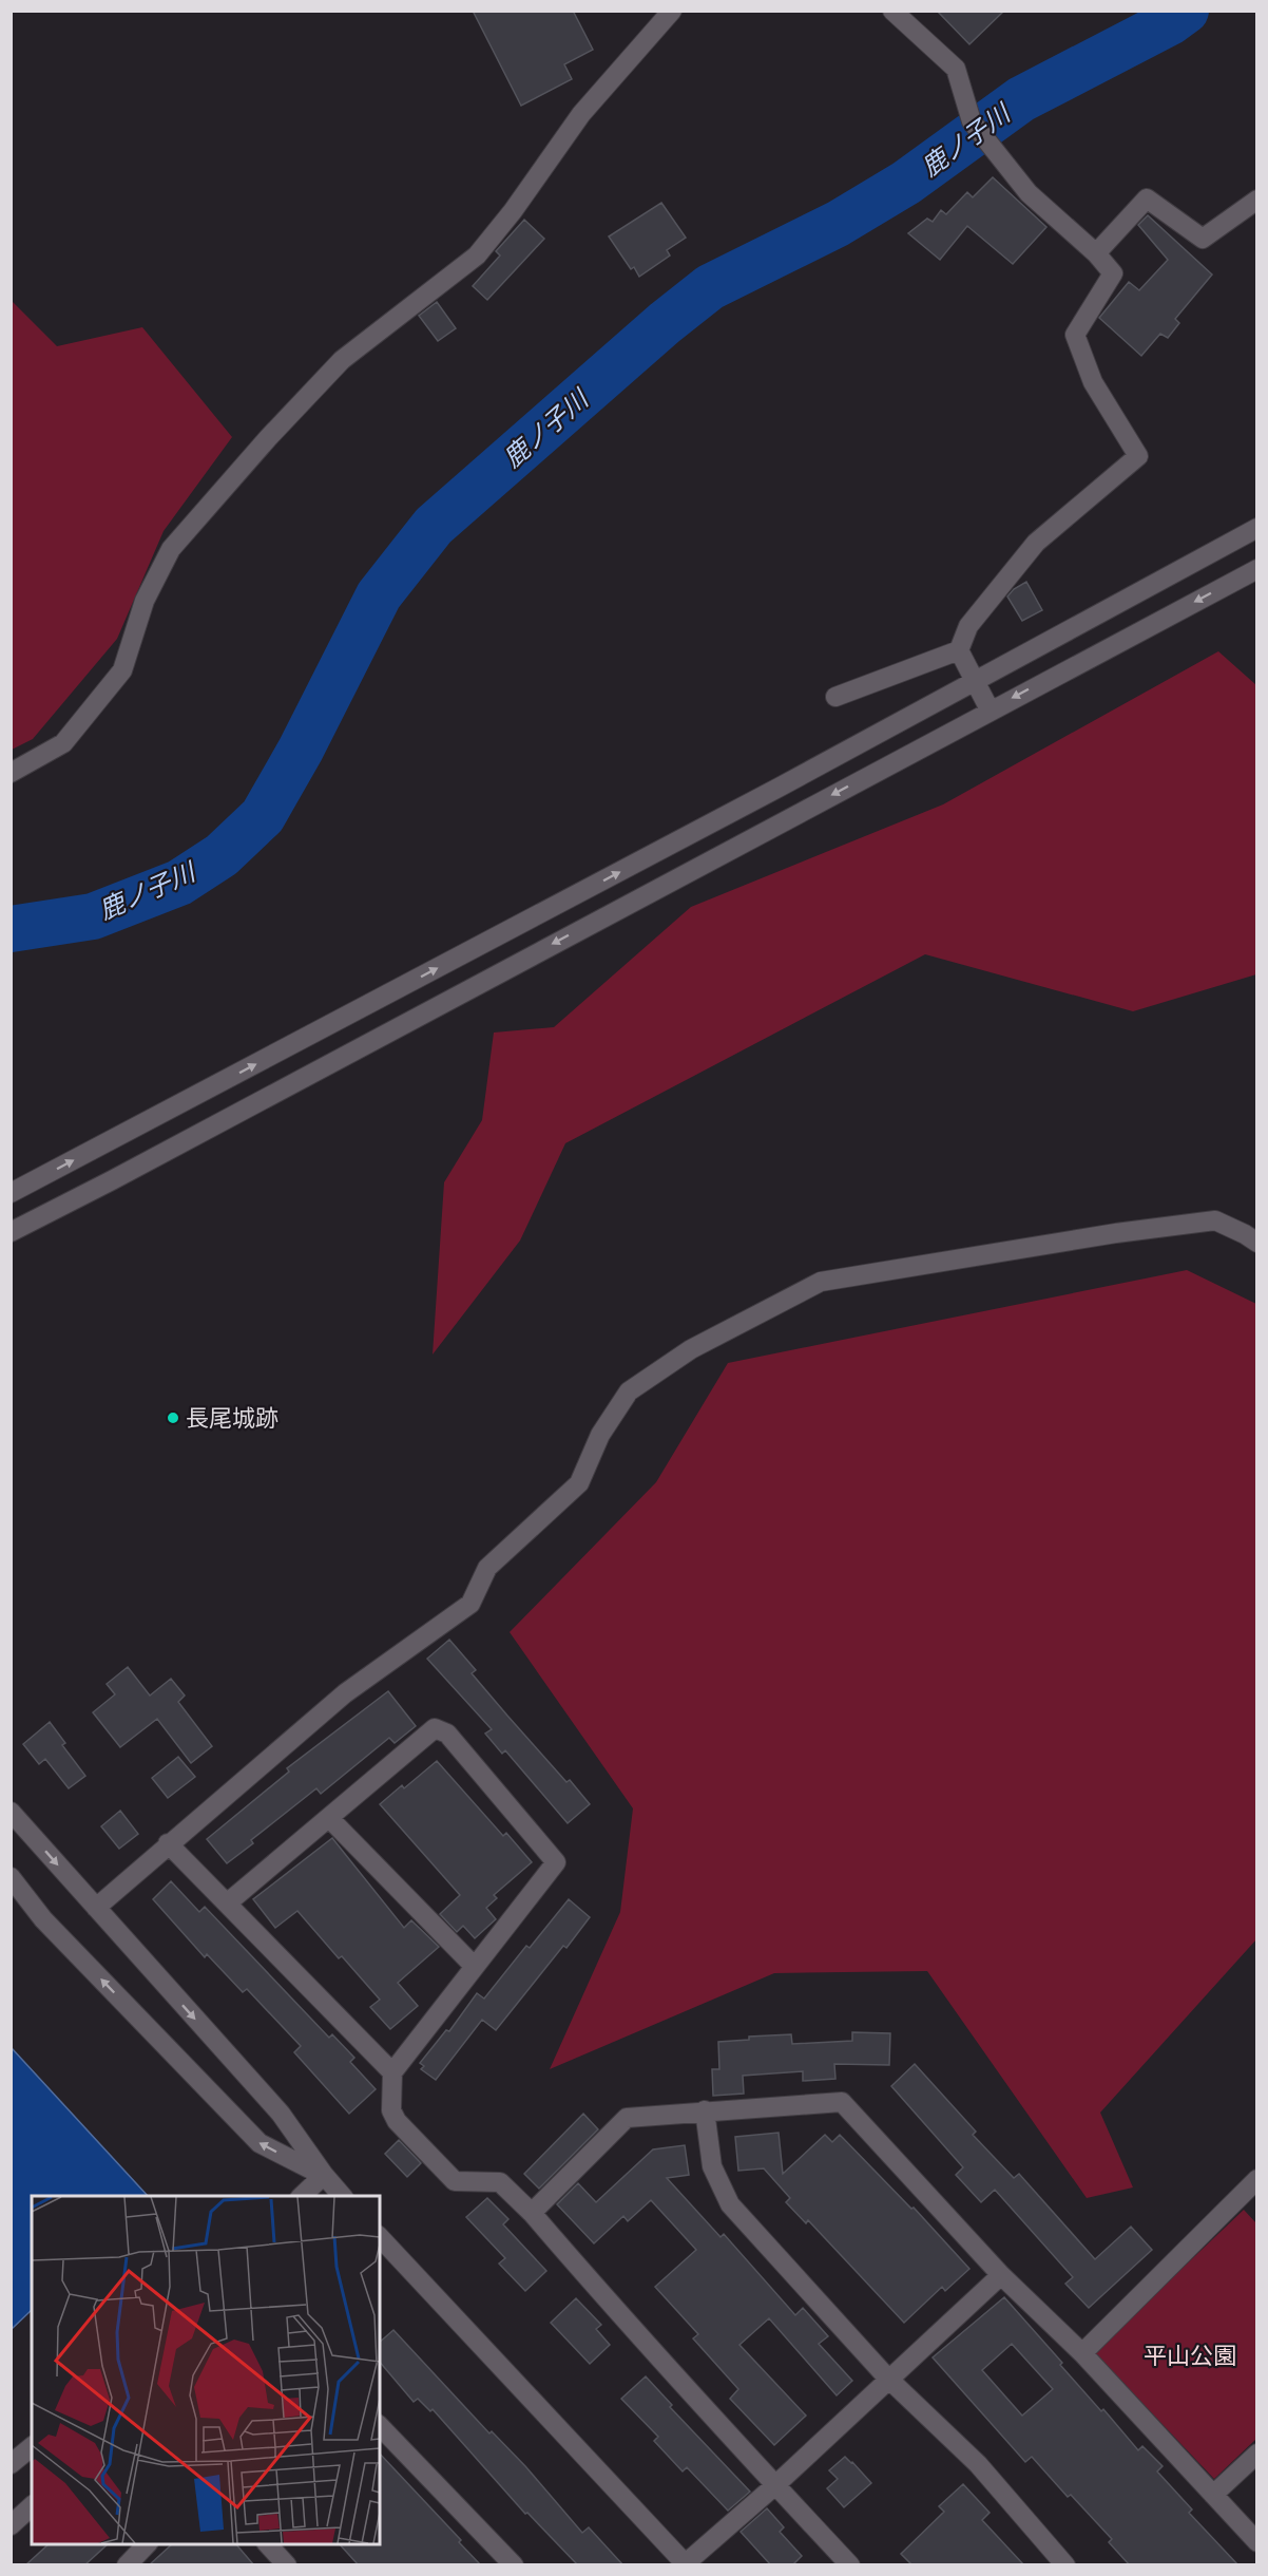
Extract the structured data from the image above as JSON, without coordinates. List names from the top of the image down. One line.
{"water":["鹿ノ子川"],"parks":["平山公園"],"places":["長尾城跡"]}
